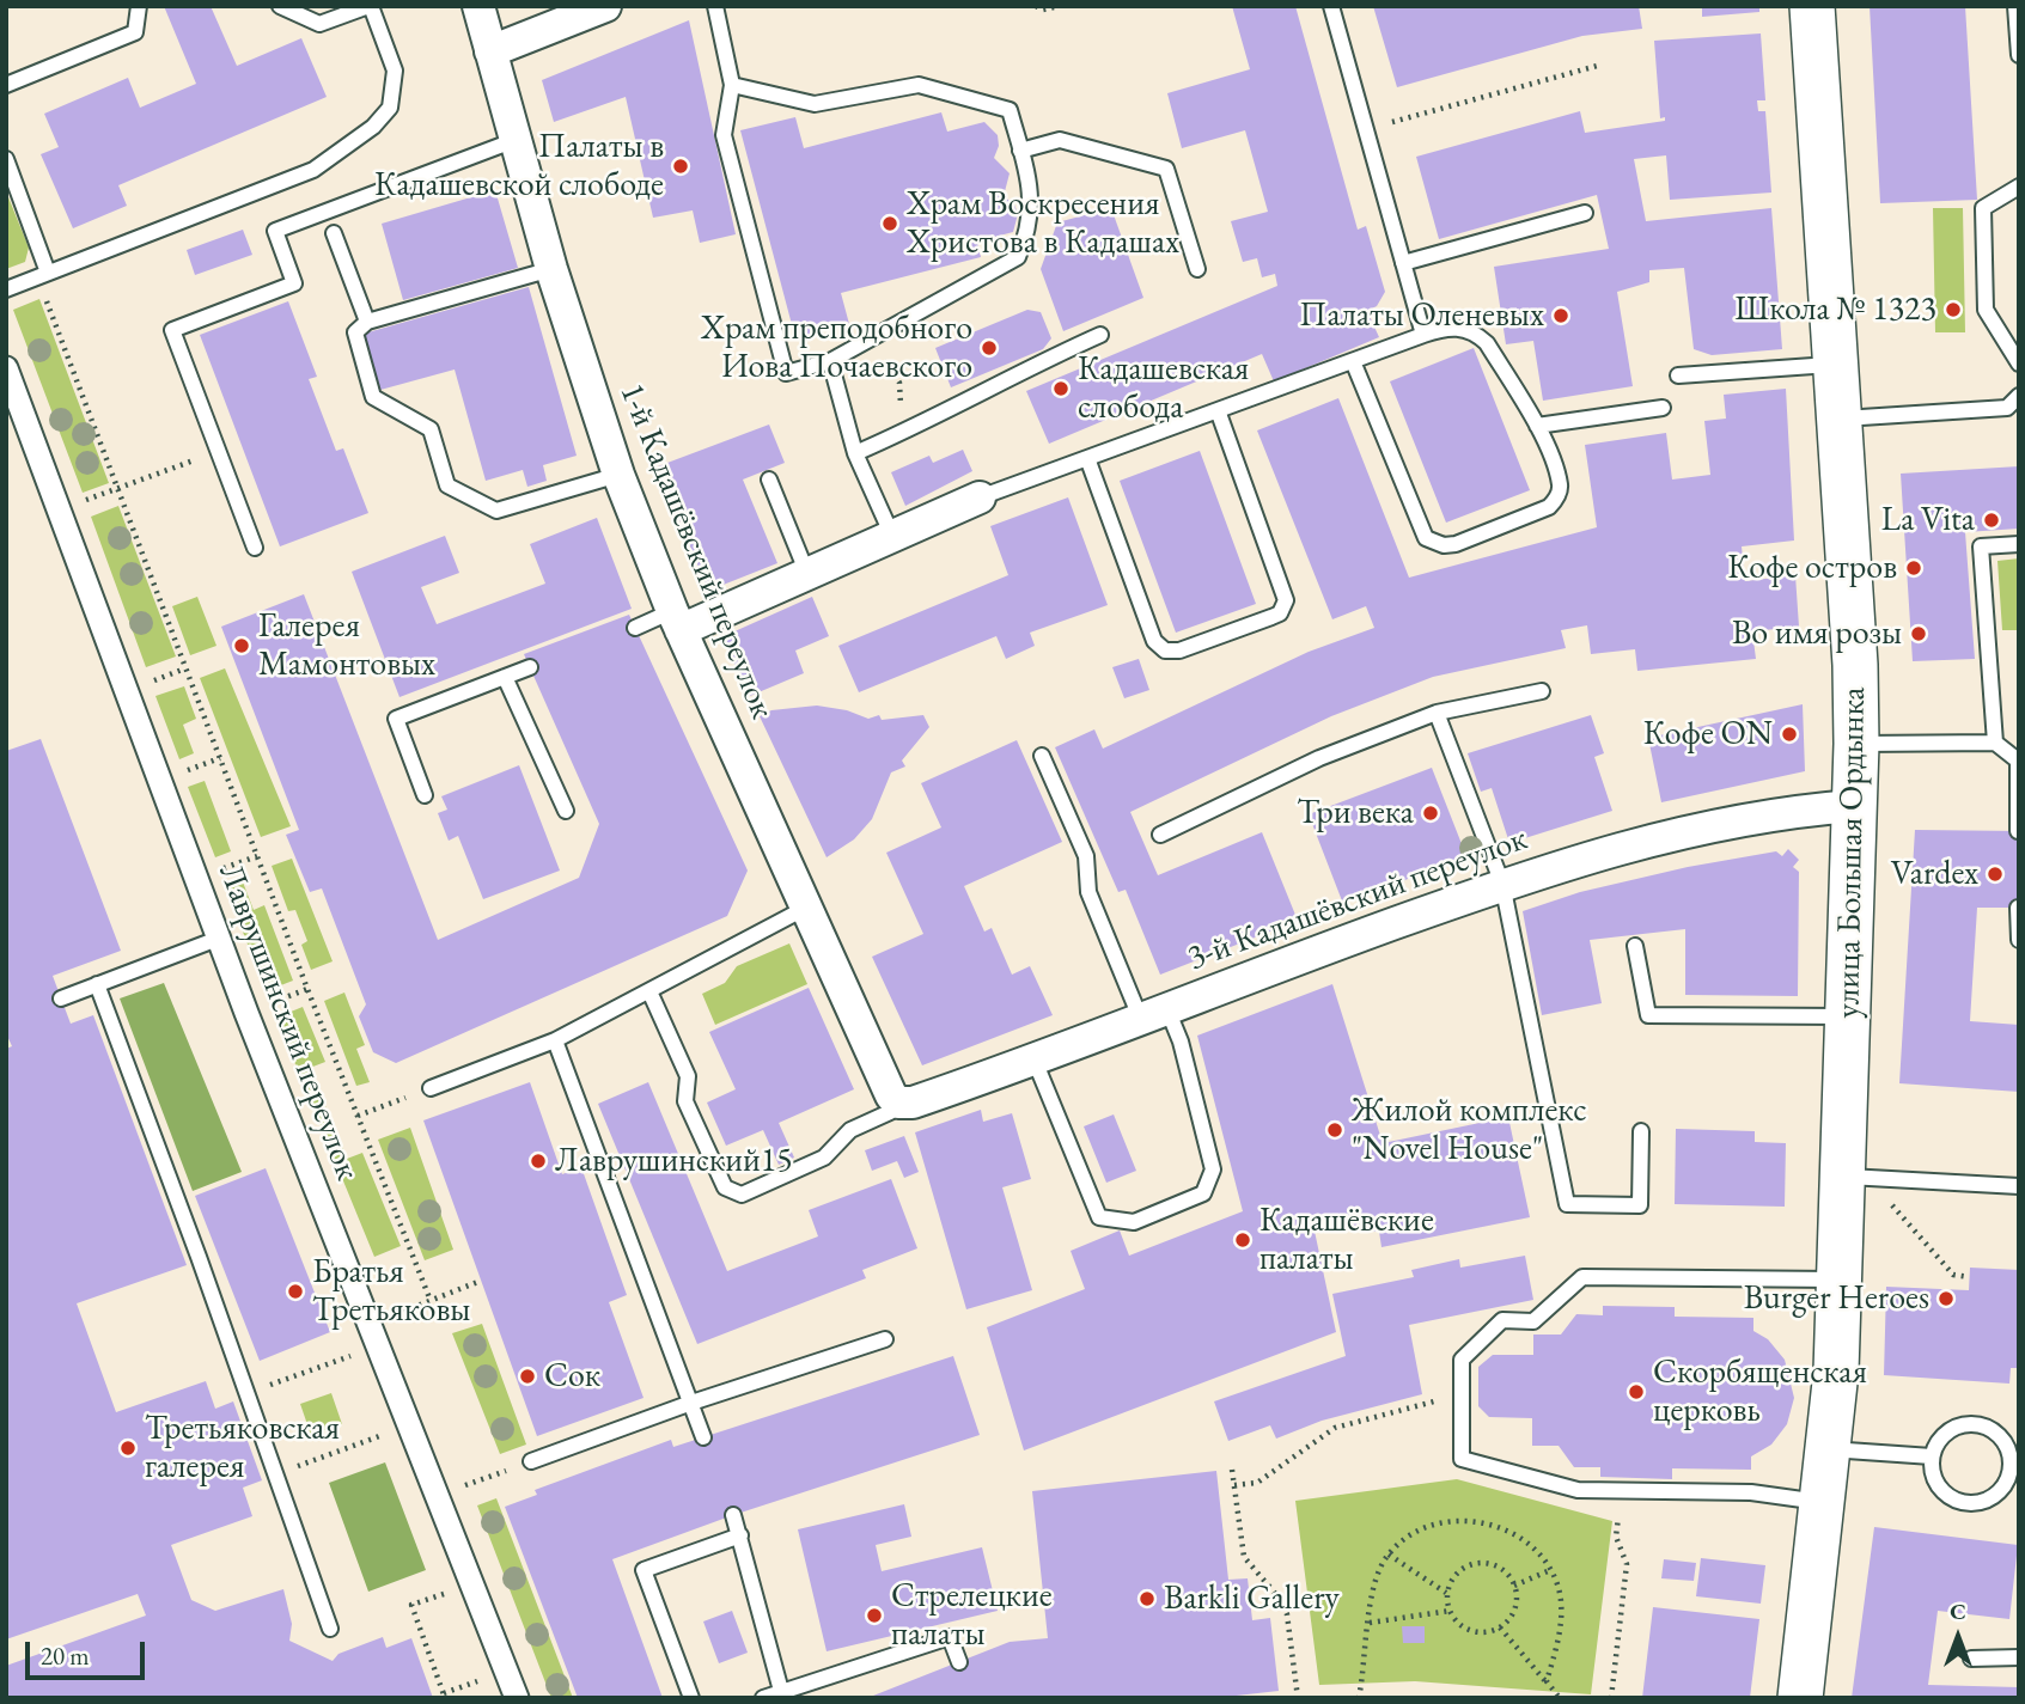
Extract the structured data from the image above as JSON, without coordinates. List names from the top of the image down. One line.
{"streets":{"main road":["улица Большая Ордынка"],"street":["1-й Кадашёвский переулок","3-й Кадашёвский переулок","Лаврушинский переулок"]},"crossings":[["1-й Кадашёвский переулок","3-й Кадашёвский переулок"],["улица Большая Ордынка","3-й Кадашёвский переулок"]],"places":["Палаты в Кадашевской слободе","Храм Воскресения Христова в Кадашах","Школа № 1323","Палаты Оленевых","Храм преподобного Иова Почаевского","Кадашевская слобода","La Vita","Кофе остров","Во имя розы","Галерея Мамонтовых","Кофе ON","Три века","Vardex","Жилой комплекс \"Novel House\"","Лаврушинский15","Кадашёвские палаты","Братья Третьяковы","Burger Heroes","Сок","Скорбященская церковь","Третьяковская галерея","Barkli Gallery","Стрелецкие палаты"],"scale_bar":"20 m","north":"top"}
